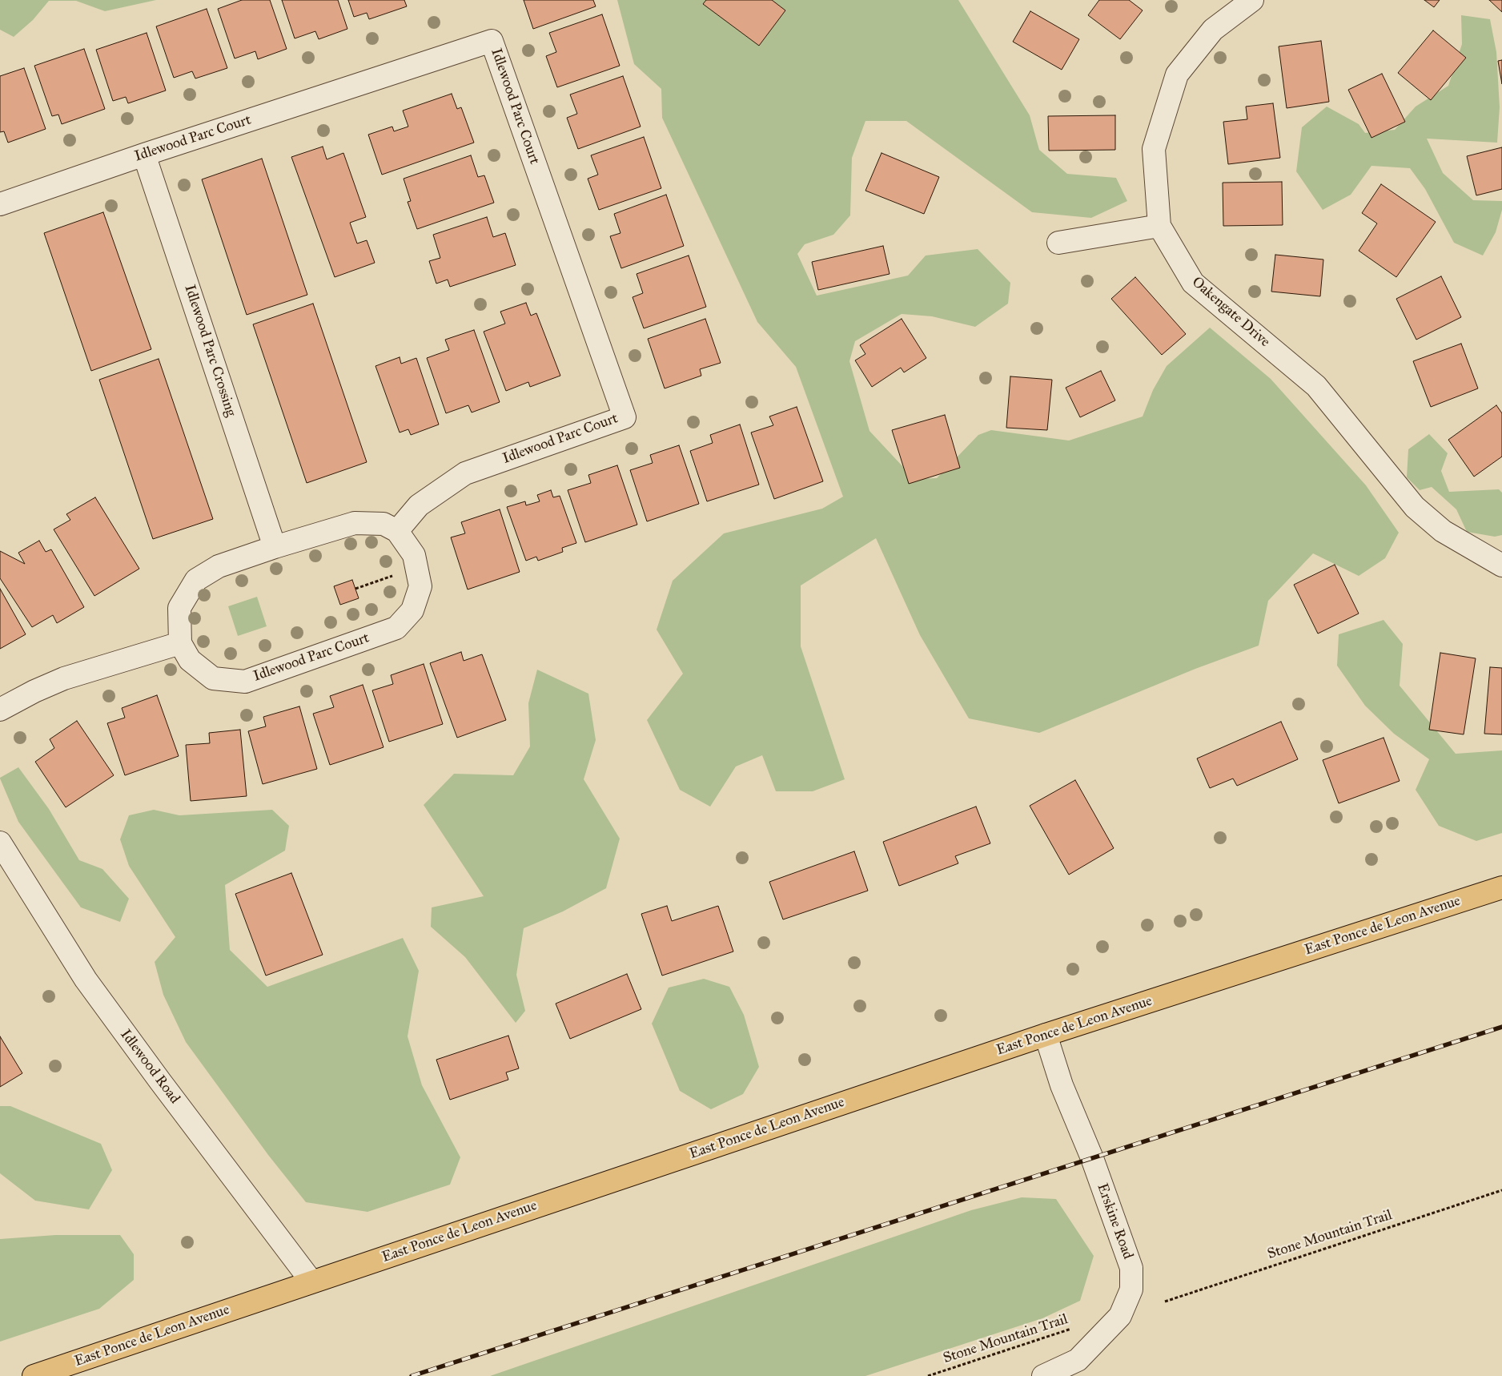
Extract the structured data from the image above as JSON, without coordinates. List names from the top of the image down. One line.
{"streets":{"main road":["East Ponce de Leon Avenue"],"street":["Idlewood Parc Court","Oakengate Drive","Idlewood Parc Crossing","Idlewood Road","Erskine Road"],"path":["Stone Mountain Trail"]},"crossings":[["Idlewood Parc Court","Idlewood Parc Crossing"],["East Ponce de Leon Avenue","Idlewood Road"],["East Ponce de Leon Avenue","Erskine Road"]]}
